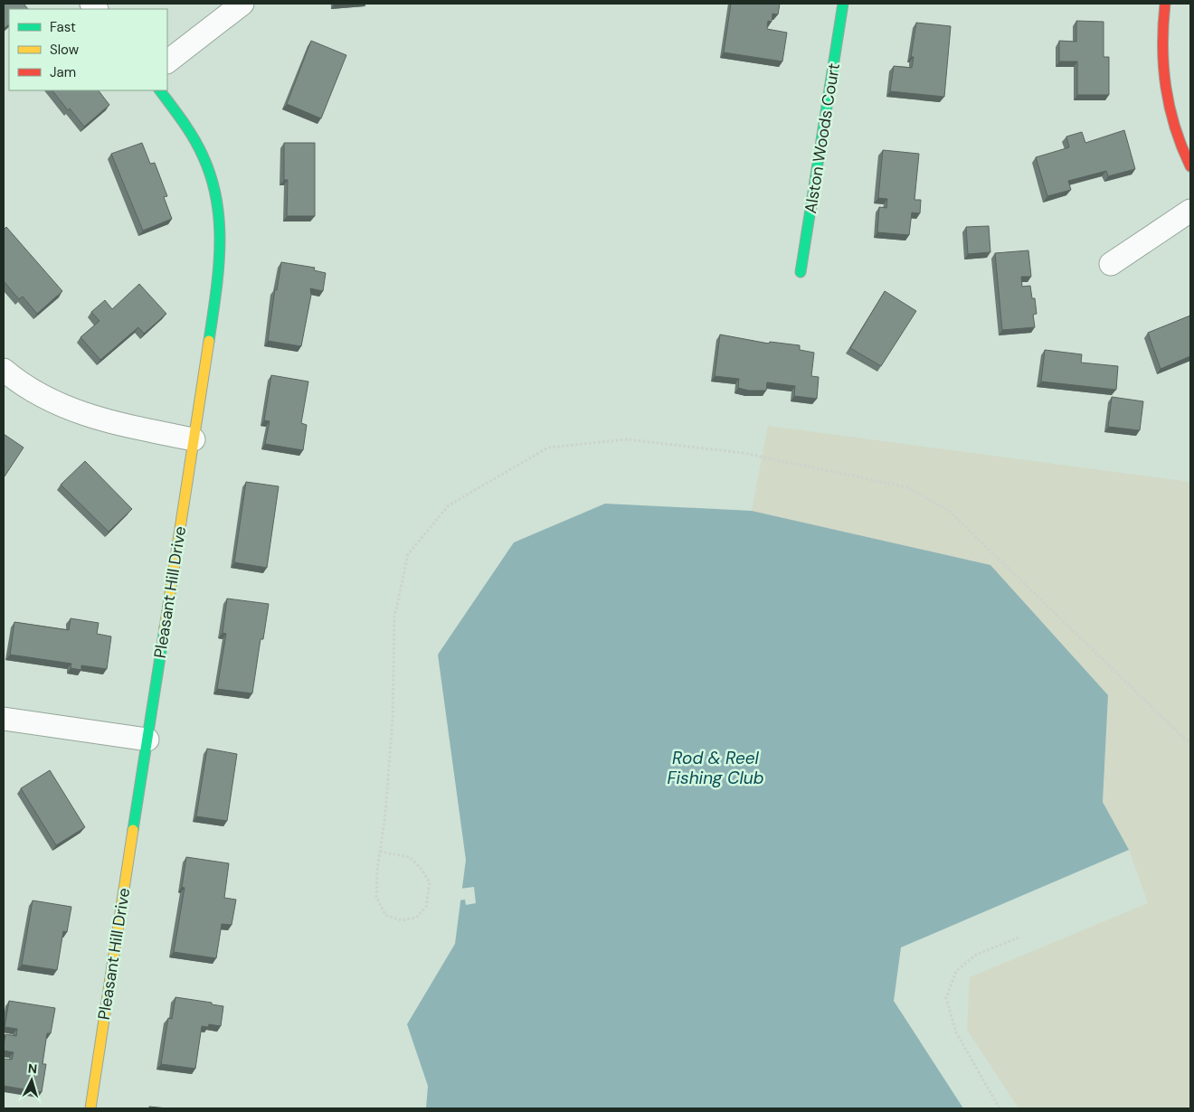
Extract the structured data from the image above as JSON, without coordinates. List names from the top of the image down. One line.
{"streets":{"street":["Alston Woods Court","Pleasant Hill Drive"]},"water":["Rod & Reel Fishing Club"],"legend":["Fast","Slow","Jam"],"north":"top"}
